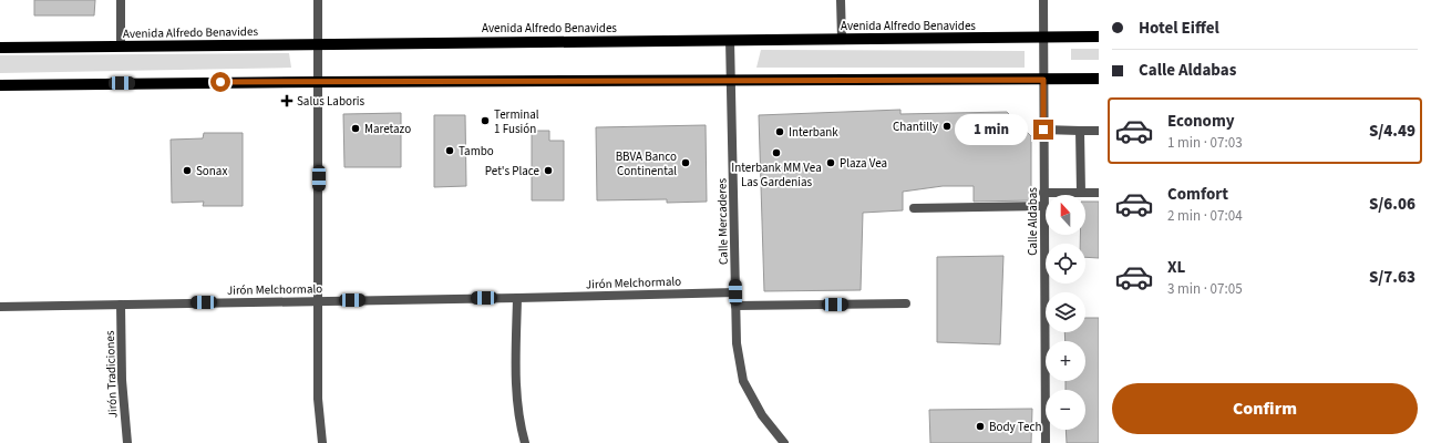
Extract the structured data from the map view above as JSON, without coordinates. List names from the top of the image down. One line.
{"streets":{"main road":["Avenida Alfredo Benavides"],"street":["Calle Mercaderes","Calle Aldabas","Jirón Melchormalo","Jirón Tradiciones"]},"crossings":[["Avenida Alfredo Benavides","Calle Mercaderes"],["Avenida Alfredo Benavides","Calle Aldabas"],["Calle Mercaderes","Jirón Melchormalo"],["Jirón Melchormalo","Jirón Tradiciones"]],"places":{"health":["Salus Laboris"],"other":["Terminal 1 Fusión","Chantilly","Maretazo","Interbank","Tambo","Interbank MM Vea Las Gardenias","BBVA Banco Continental","Plaza Vea","Sonax","Pet's Place","Body Tech"]},"north":"top","page":{"banner":["Hotel Eiffel","Calle Aldabas"],"list":[{"name":"Economy","note":"1 min · 07:03","value":"S/4.49"},{"name":"Comfort","note":"2 min · 07:04","value":"S/6.06"},{"name":"XL","note":"3 min · 07:05","value":"S/7.63"}],"bubble":"1 min","map_buttons":["+","−"],"buttons":"Confirm"}}
